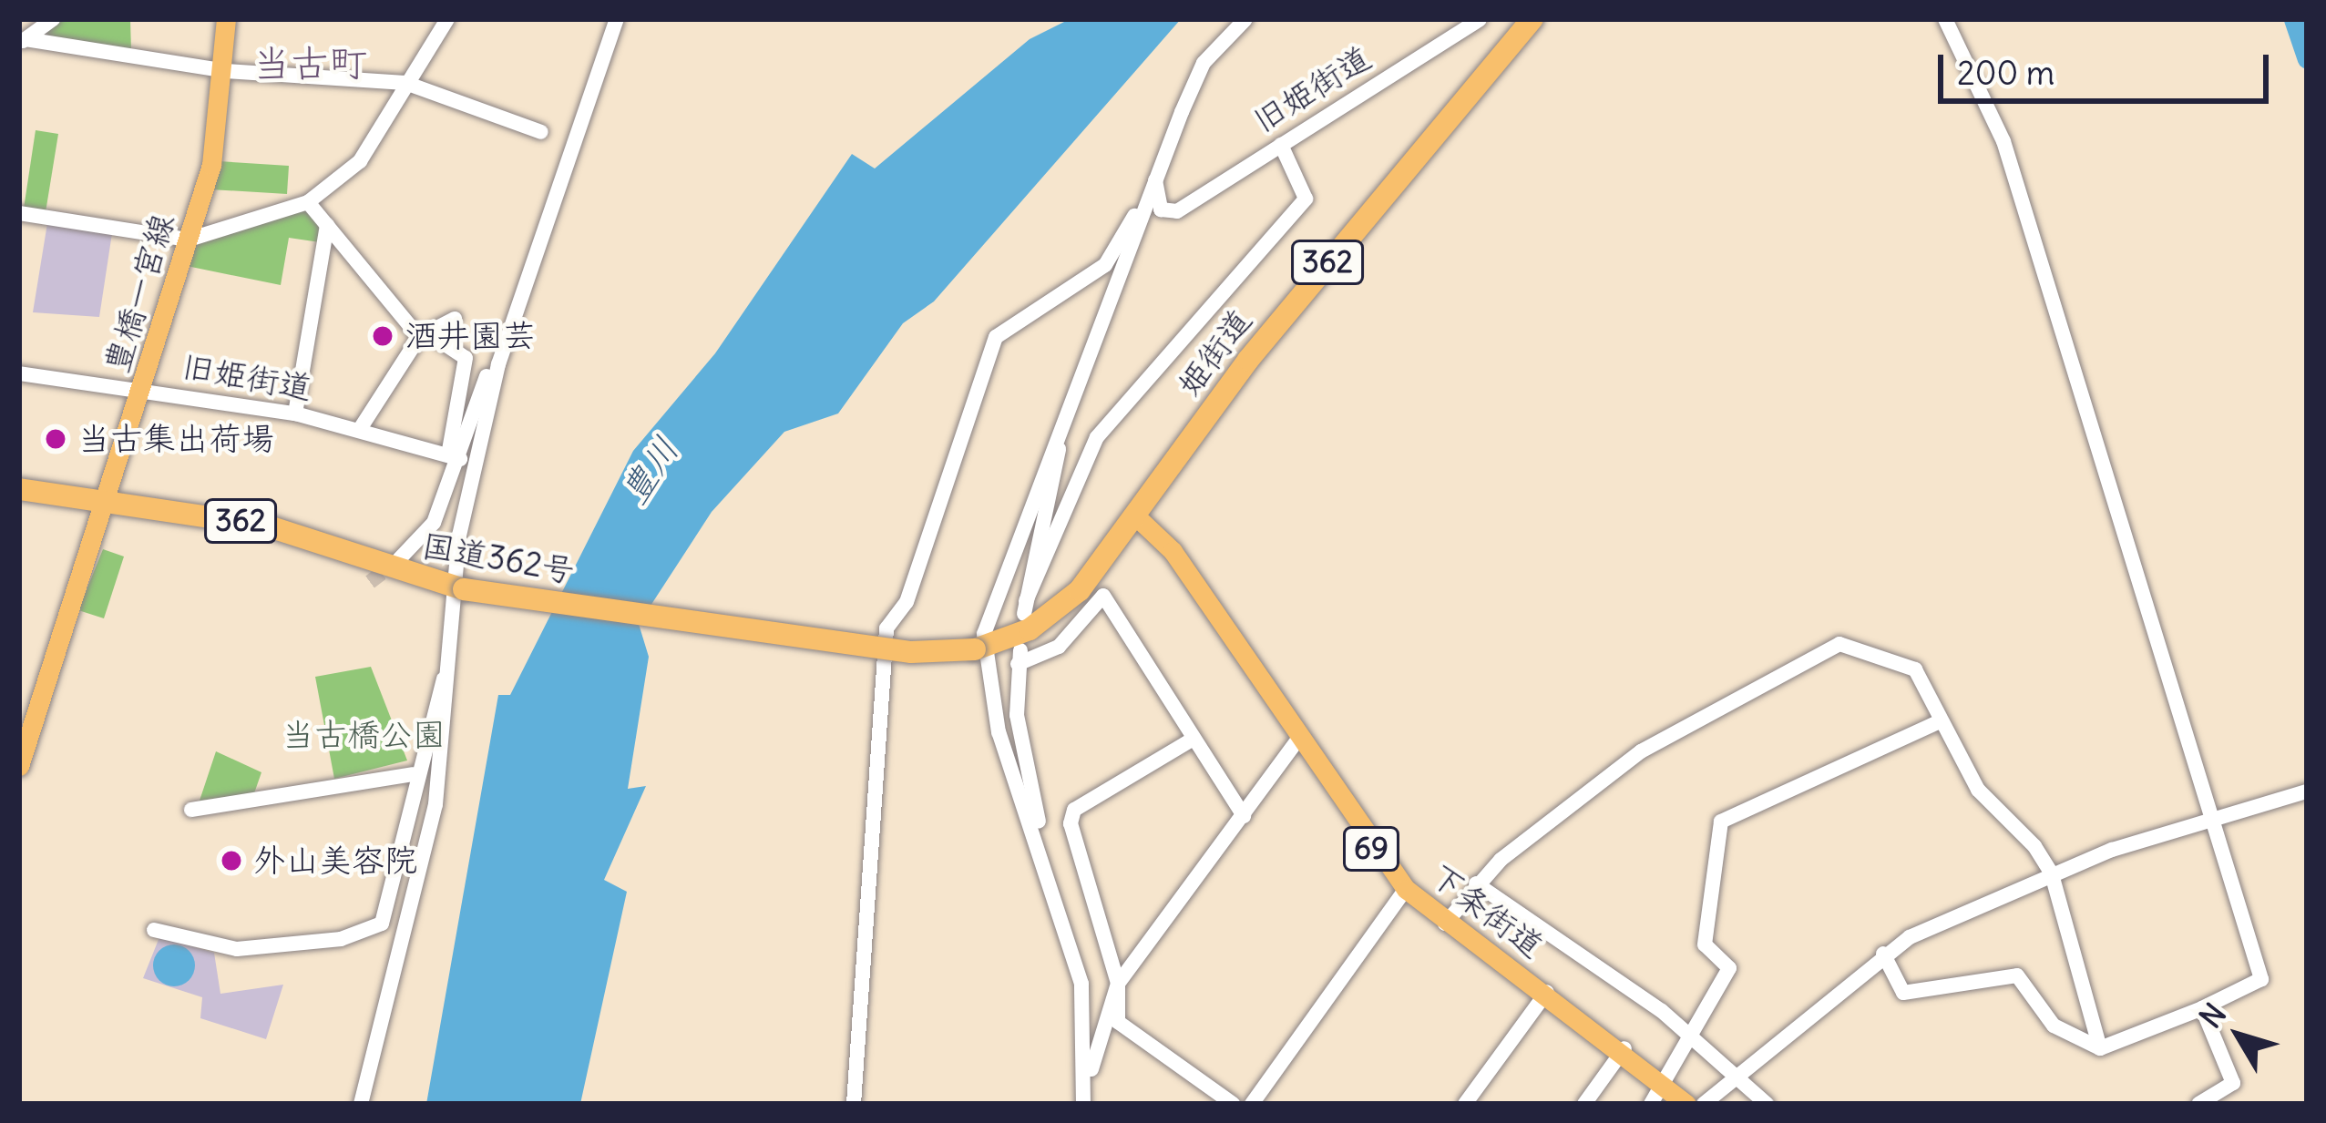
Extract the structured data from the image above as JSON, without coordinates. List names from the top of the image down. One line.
{"streets":{"highway":["362","姫街道","国道362号"],"main road":["豊橋一宮線","69","下条街道"],"street":["旧姫街道"]},"crossings":[["旧姫街道","豊橋一宮線"],["豊橋一宮線","国道362号"],["姫街道","国道362号"],["姫街道","下条街道"]],"districts":["当古町"],"water":["豊川"],"parks":["当古橋公園"],"places":["酒井園芸","当古集出荷場","外山美容院"],"scale_bar":"200 m","north":"top left"}
